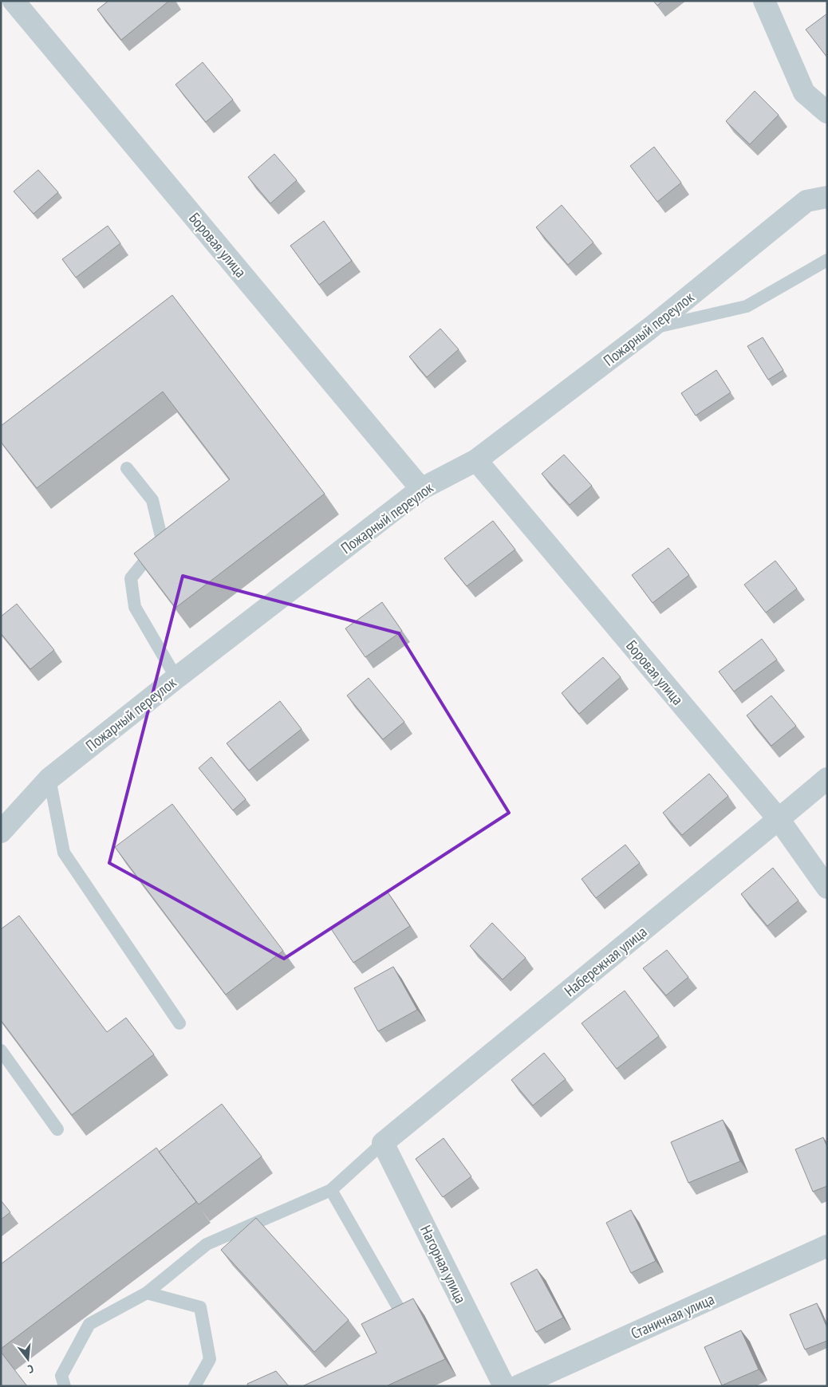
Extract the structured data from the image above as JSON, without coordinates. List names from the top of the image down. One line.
{"streets":{"street":["Боровая улица","Пожарный переулок","Набережная улица","Нагорная улица","Станичная улица"]},"crossings":[["Боровая улица","Пожарный переулок"],["Боровая улица","Набережная улица"],["Набережная улица","Нагорная улица"]],"north":"bottom"}
